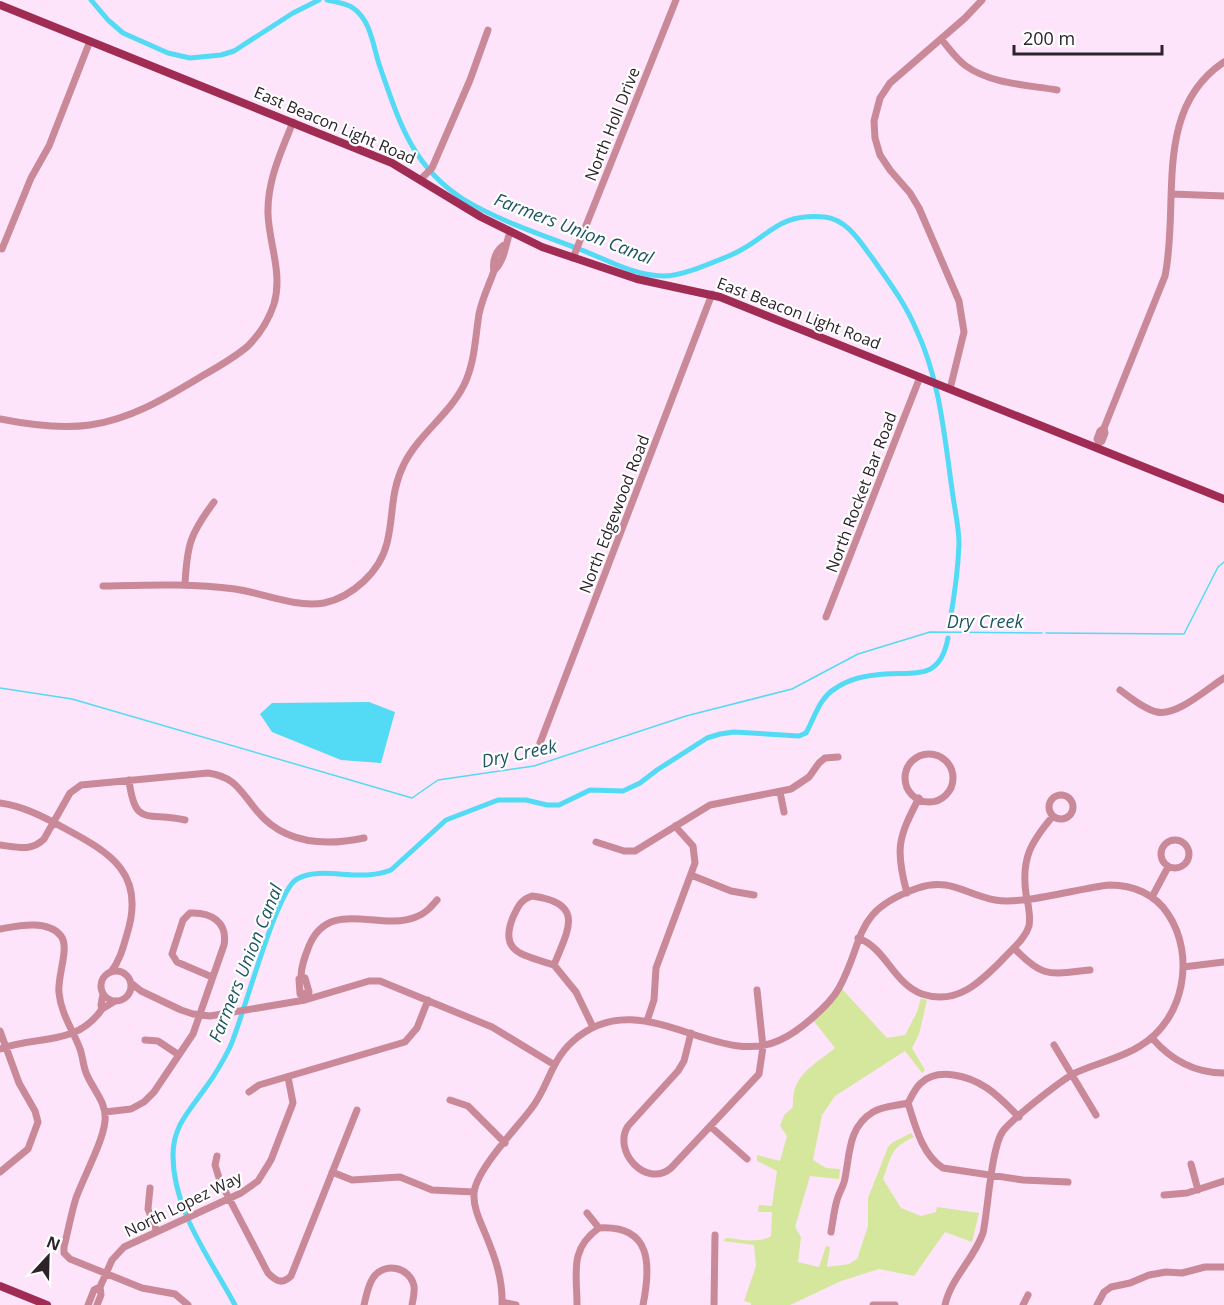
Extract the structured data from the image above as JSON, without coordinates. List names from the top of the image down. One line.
{"streets":{"main road":["East Beacon Light Road"],"street":["North Holl Drive","North Rocket Bar Road","North Edgewood Road","North Lopez Way"]},"crossings":[["North Holl Drive","East Beacon Light Road"],["East Beacon Light Road","North Rocket Bar Road"],["East Beacon Light Road","North Edgewood Road"]],"water":["Farmers Union Canal","Dry Creek"],"scale_bar":"200 m","north":"top"}
